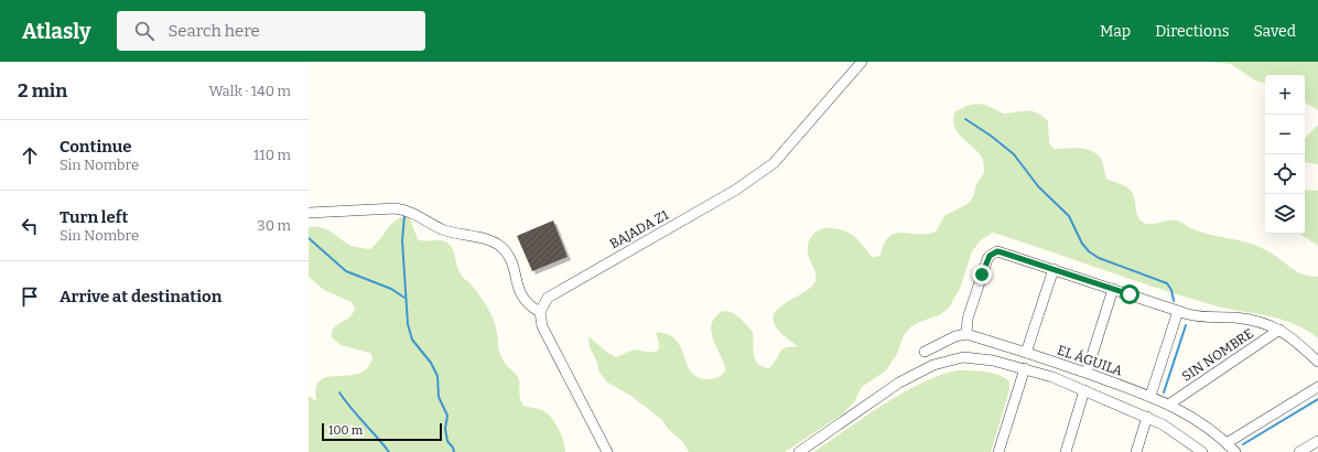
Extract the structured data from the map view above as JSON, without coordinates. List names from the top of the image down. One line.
{"streets":{"street":["BAJADA Z1","SIN NOMBRE","EL ÁGUILA"]},"crossings":[["SIN NOMBRE","EL ÁGUILA"]],"scale_bar":"100 m","page":{"header":"Atlasly","search":"Search here","nav":["Map","Directions","Saved"],"heading":["2 min","Walk · 140 m"],"map_buttons":["+","−"],"list":[["Continue","Sin Nombre","110 m"],["Turn left","Sin Nombre","30 m"],"Arrive at destination"],"scale":"100 m"}}
